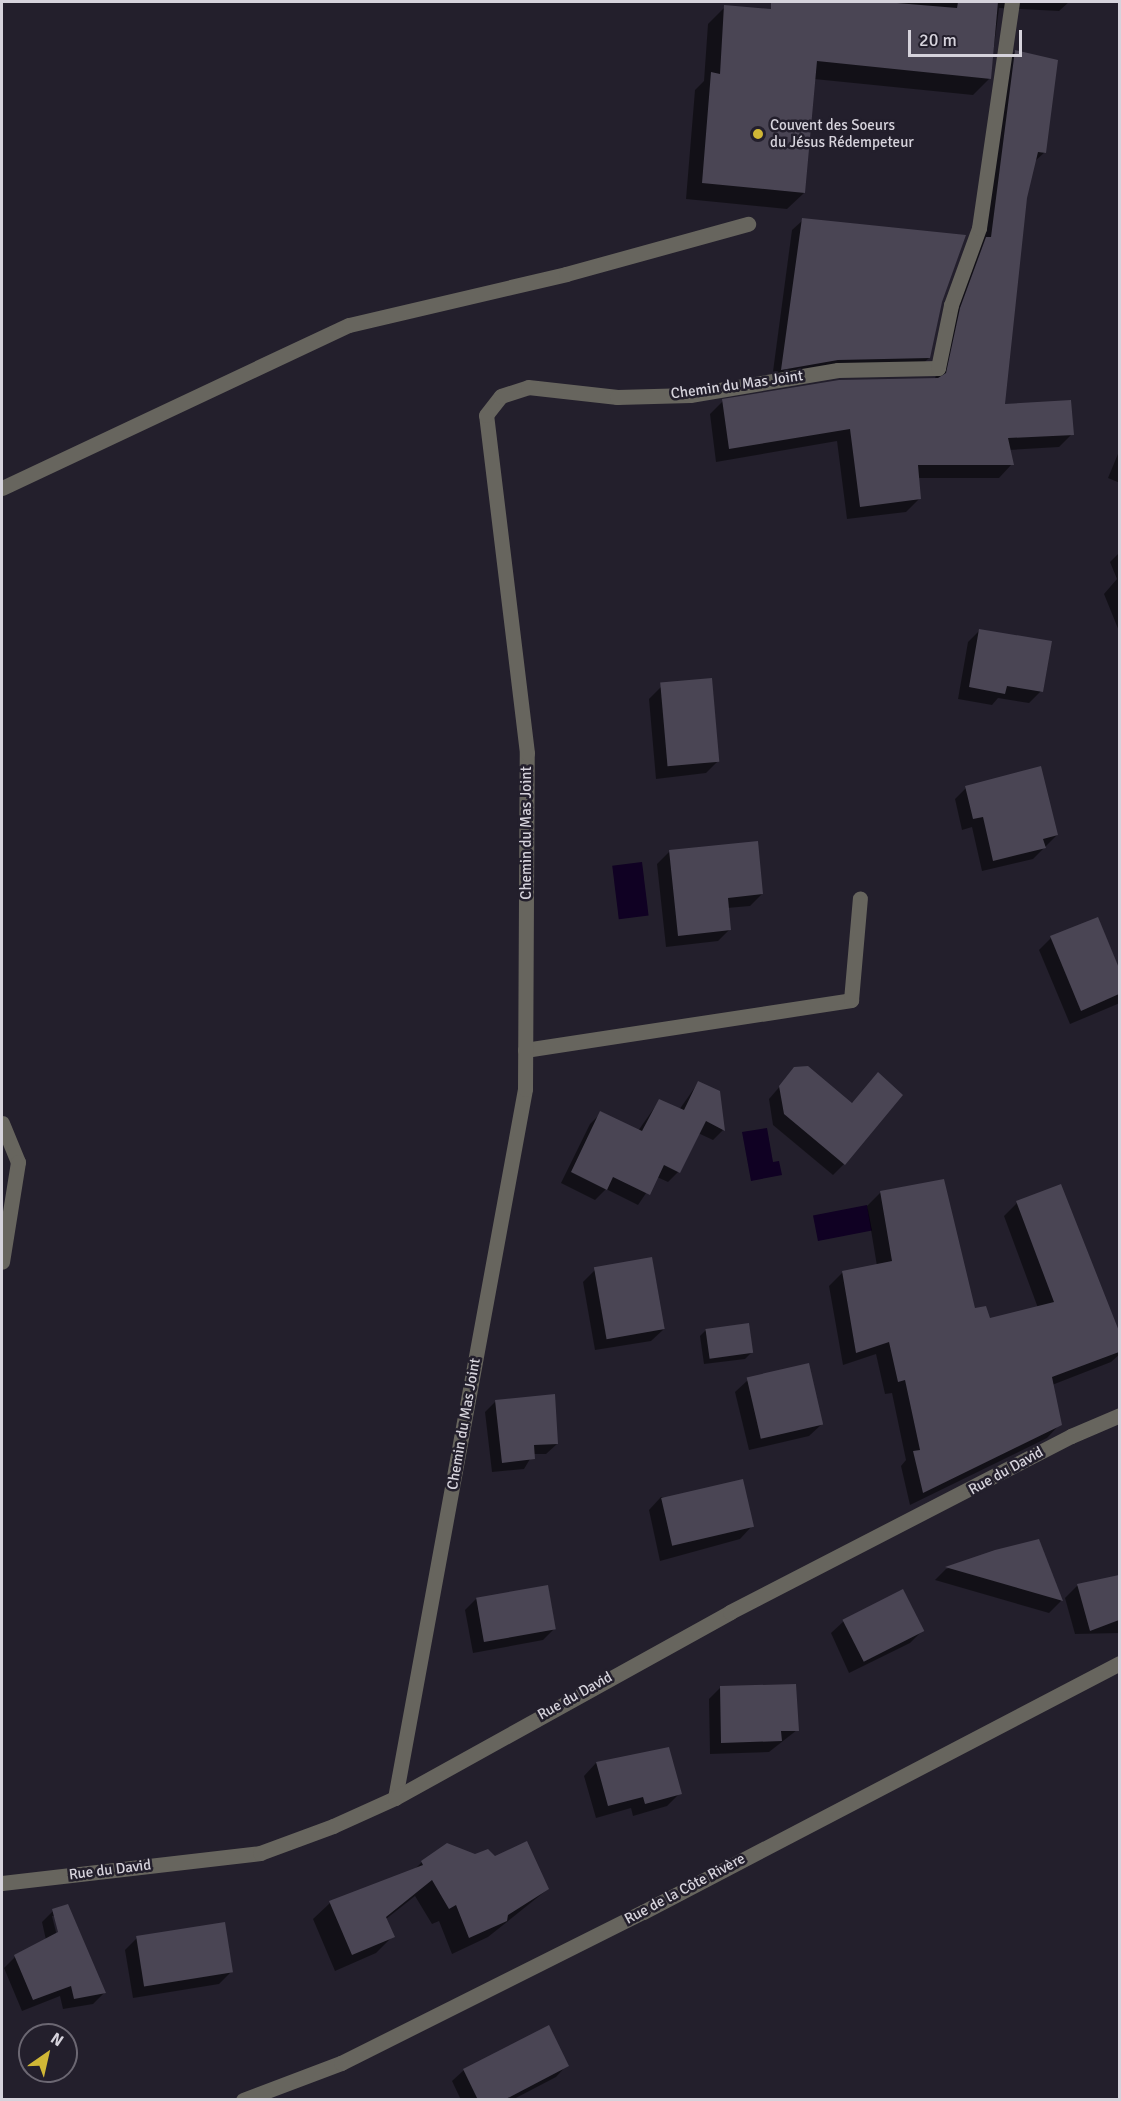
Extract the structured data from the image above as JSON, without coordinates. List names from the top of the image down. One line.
{"streets":{"street":["Chemin du Mas Joint","Rue du David","Rue de la Côte Rivère"]},"crossings":[["Chemin du Mas Joint","Rue du David"]],"places":["Couvent des Soeurs du Jésus Rédempeteur"],"scale_bar":"20 m","north":"top right"}
